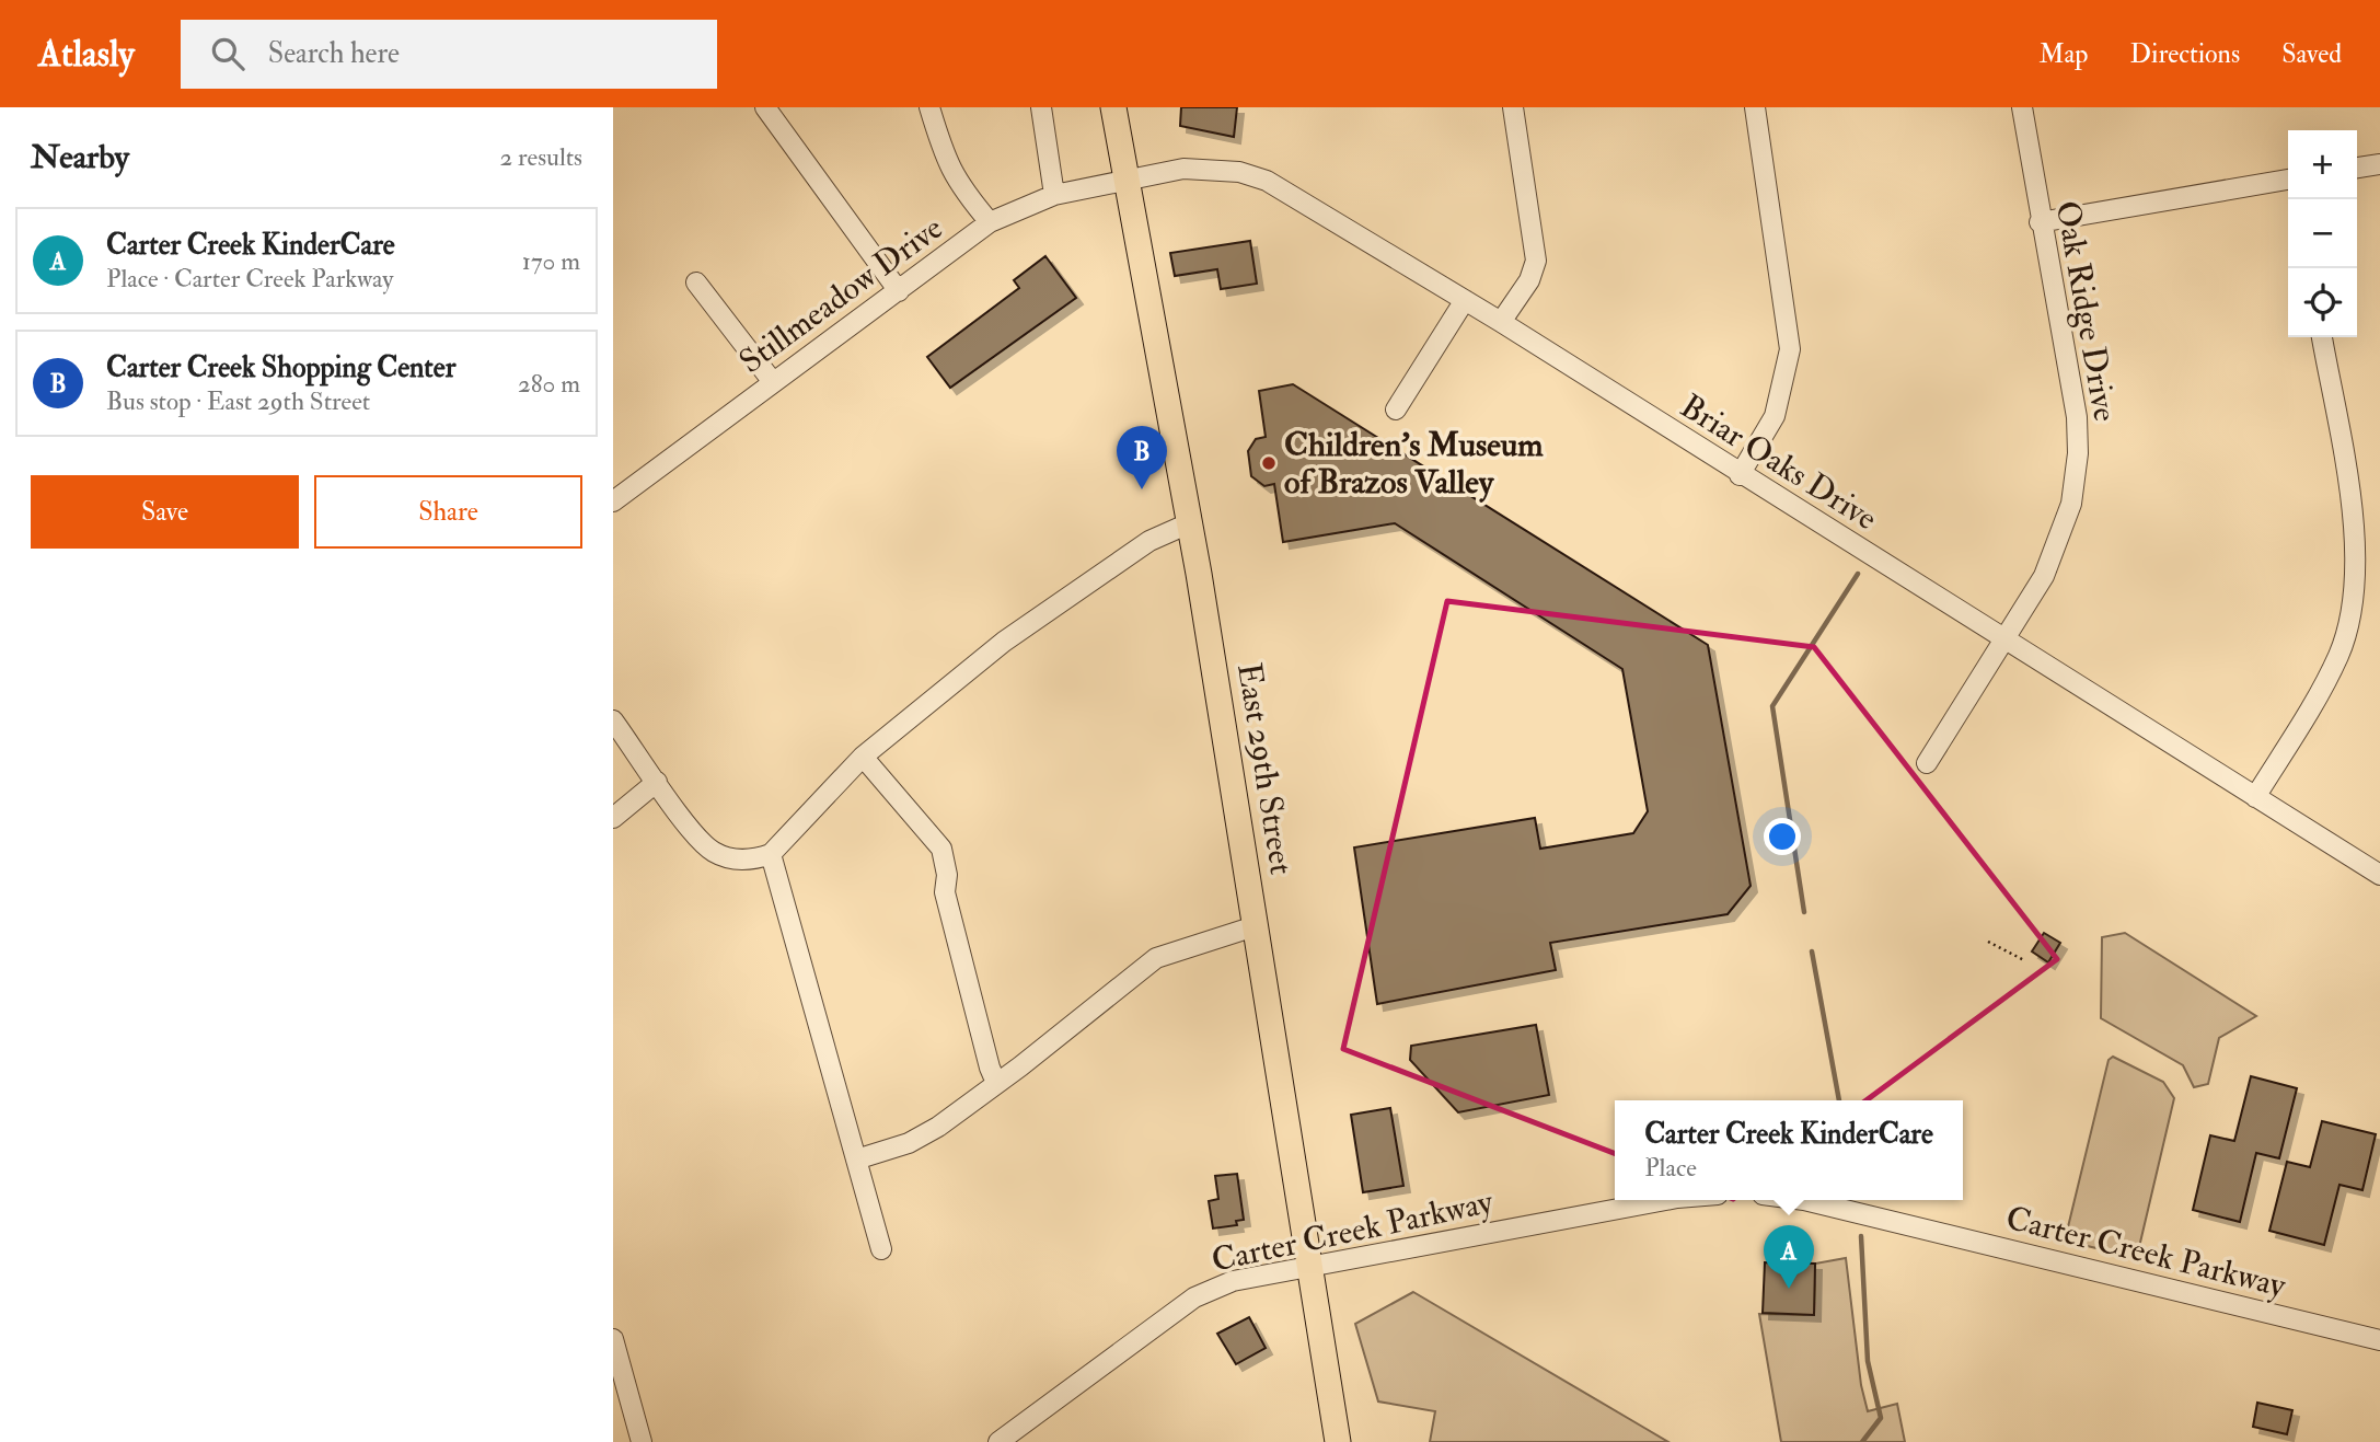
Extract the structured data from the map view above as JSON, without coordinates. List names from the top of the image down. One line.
{"streets":{"main road":["East 29th Street"],"street":["Stillmeadow Drive","Oak Ridge Drive","Briar Oaks Drive","Carter Creek Parkway"]},"crossings":[["Stillmeadow Drive","Briar Oaks Drive"],["Stillmeadow Drive","East 29th Street"],["Oak Ridge Drive","Briar Oaks Drive"],["Briar Oaks Drive","East 29th Street"],["East 29th Street","Carter Creek Parkway"]],"places":["Children's Museum of Brazos Valley"],"page":{"header":"Atlasly","search":"Search here","nav":["Map","Directions","Saved"],"heading":["Nearby","2 results"],"map_buttons":["+","−"],"list":[{"mark":"A","name":"Carter Creek KinderCare","note":"Place · Carter Creek Parkway","value":"170 m"},{"mark":"B","name":"Carter Creek Shopping Center","note":"Bus stop · East 29th Street","value":"280 m"}],"pins":["B","A"],"buttons":["Save","Share"],"popup":["Carter Creek KinderCare","Place"]}}
